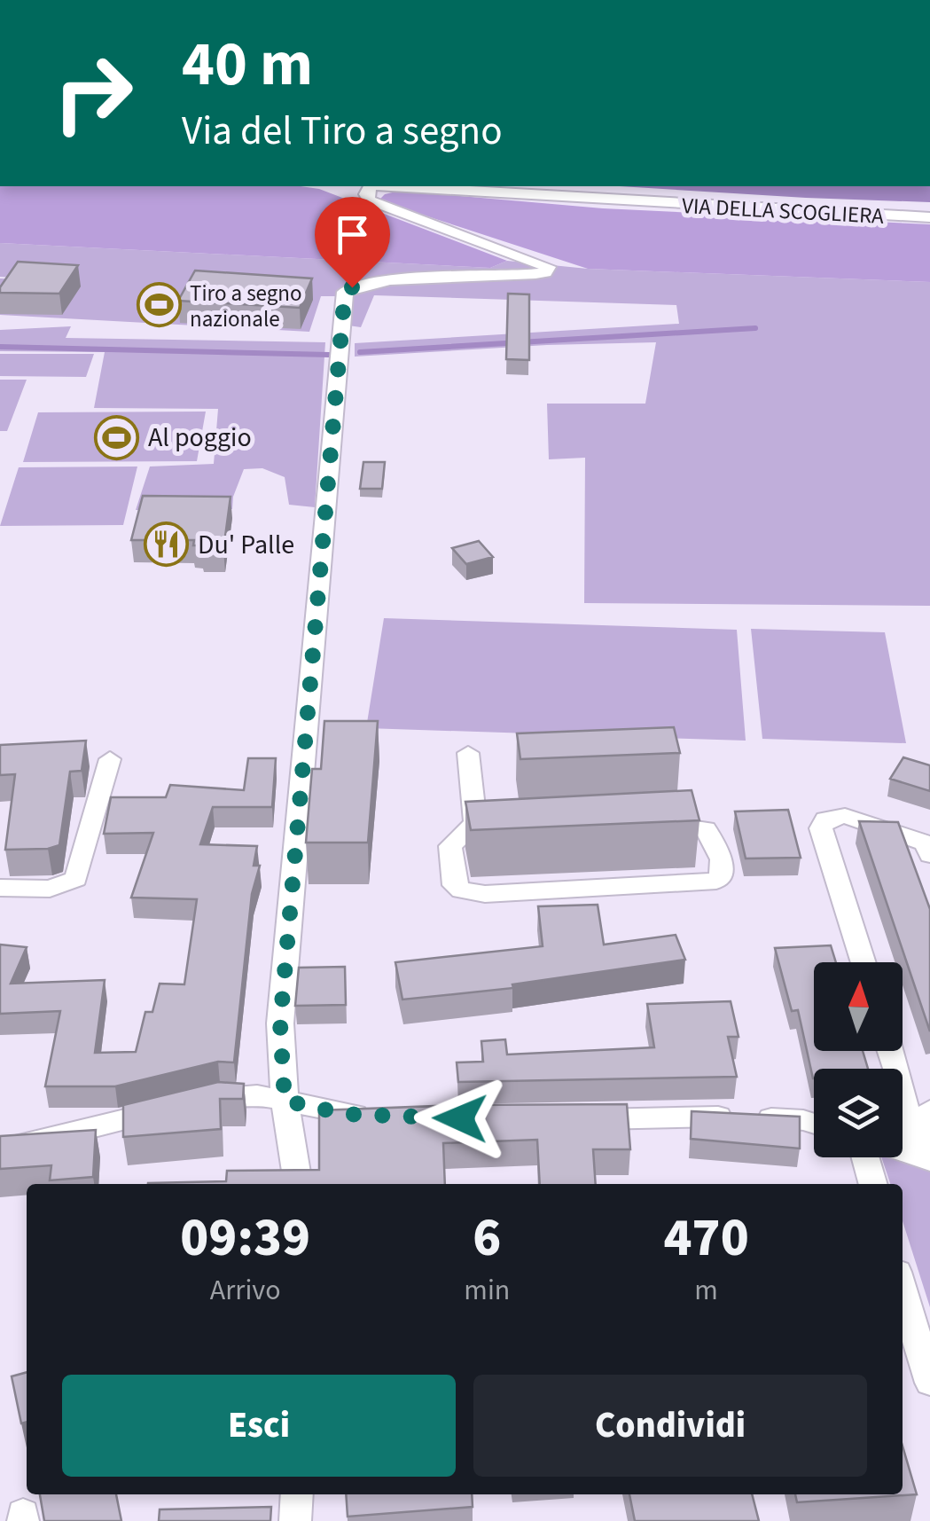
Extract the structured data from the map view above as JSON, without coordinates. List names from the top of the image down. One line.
{"streets":{"street":["VIA DELLA SCOGLIERA"]},"places":{"sports":["Tiro a segno nazionale","Al poggio"],"restaurant":["Du' Palle"]},"north":"top","page":{"turn":["40 m","Via del Tiro a segno"],"eta":["09:39","Arrivo","6","min","470","m"],"buttons":["Esci","Condividi"]}}
